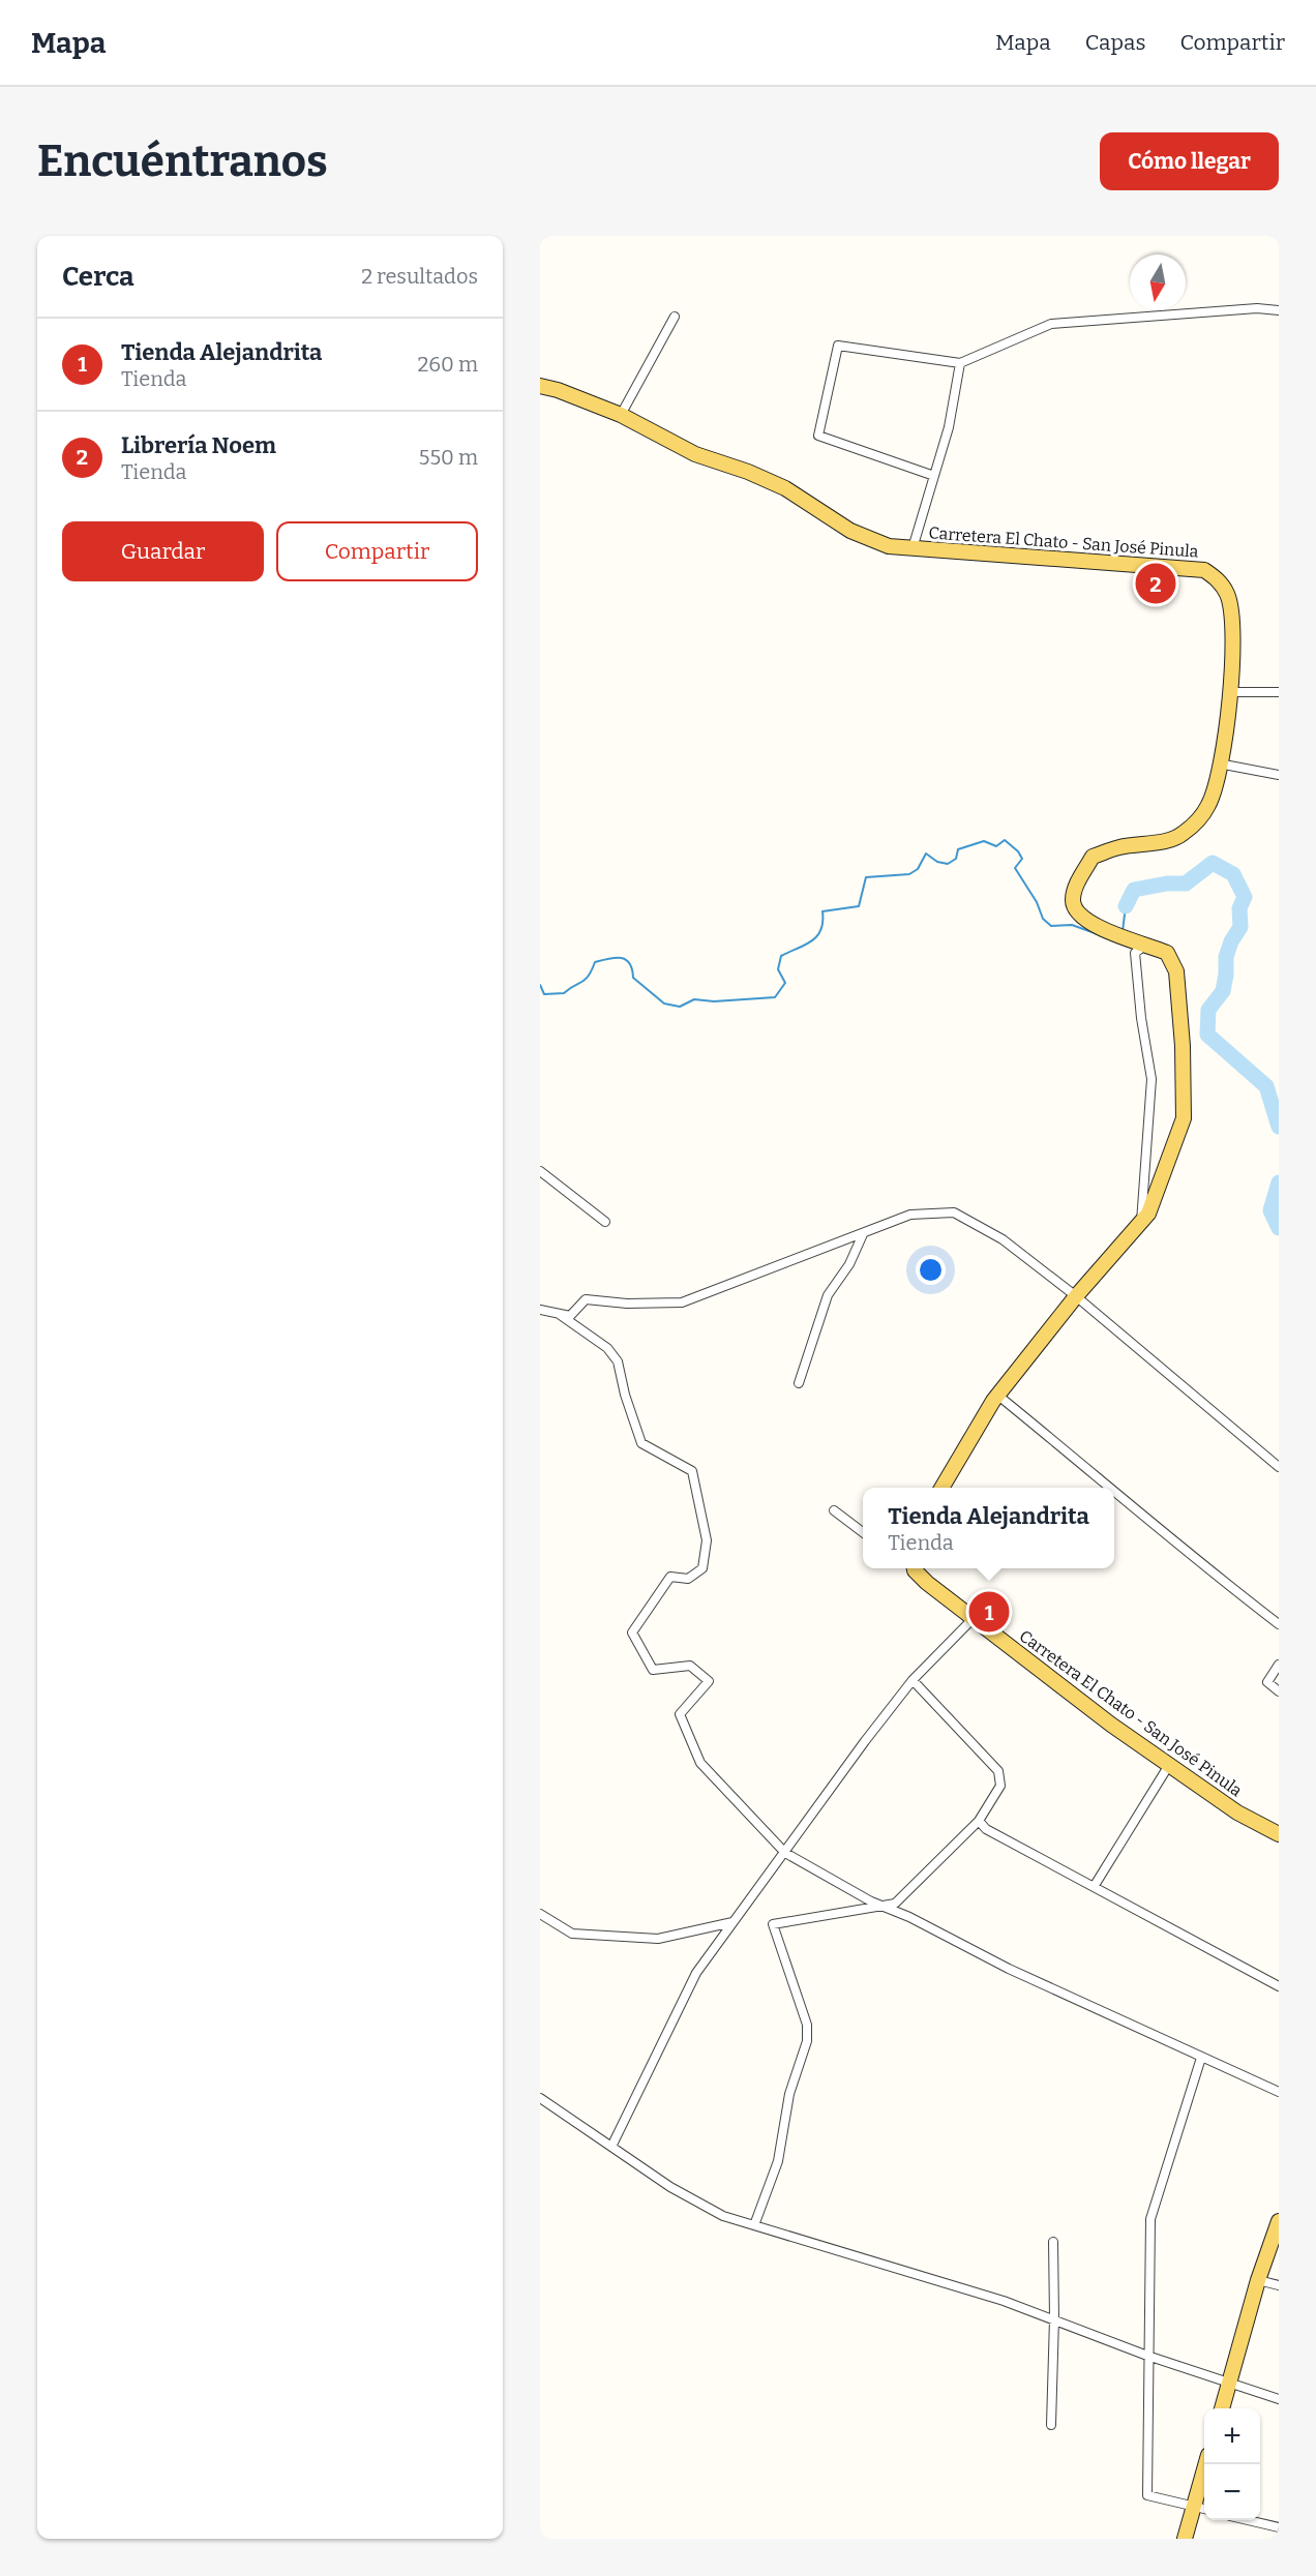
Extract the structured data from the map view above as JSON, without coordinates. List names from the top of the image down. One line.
{"streets":{"main road":["Carretera El Chato - San José Pinula"]},"north":"bottom","page":{"header":"Mapa","nav":["Mapa","Capas","Compartir"],"buttons":["Cómo llegar",["Guardar","Compartir"]],"title":"Encuéntranos","heading":["Cerca","2 resultados"],"list":[{"mark":"1","name":"Tienda Alejandrita","note":"Tienda","value":"260 m"},{"mark":"2","name":"Librería Noem","note":"Tienda","value":"550 m"}],"pins":["2","1"],"popup":["Tienda Alejandrita","Tienda"],"map_buttons":["+","−"]}}
